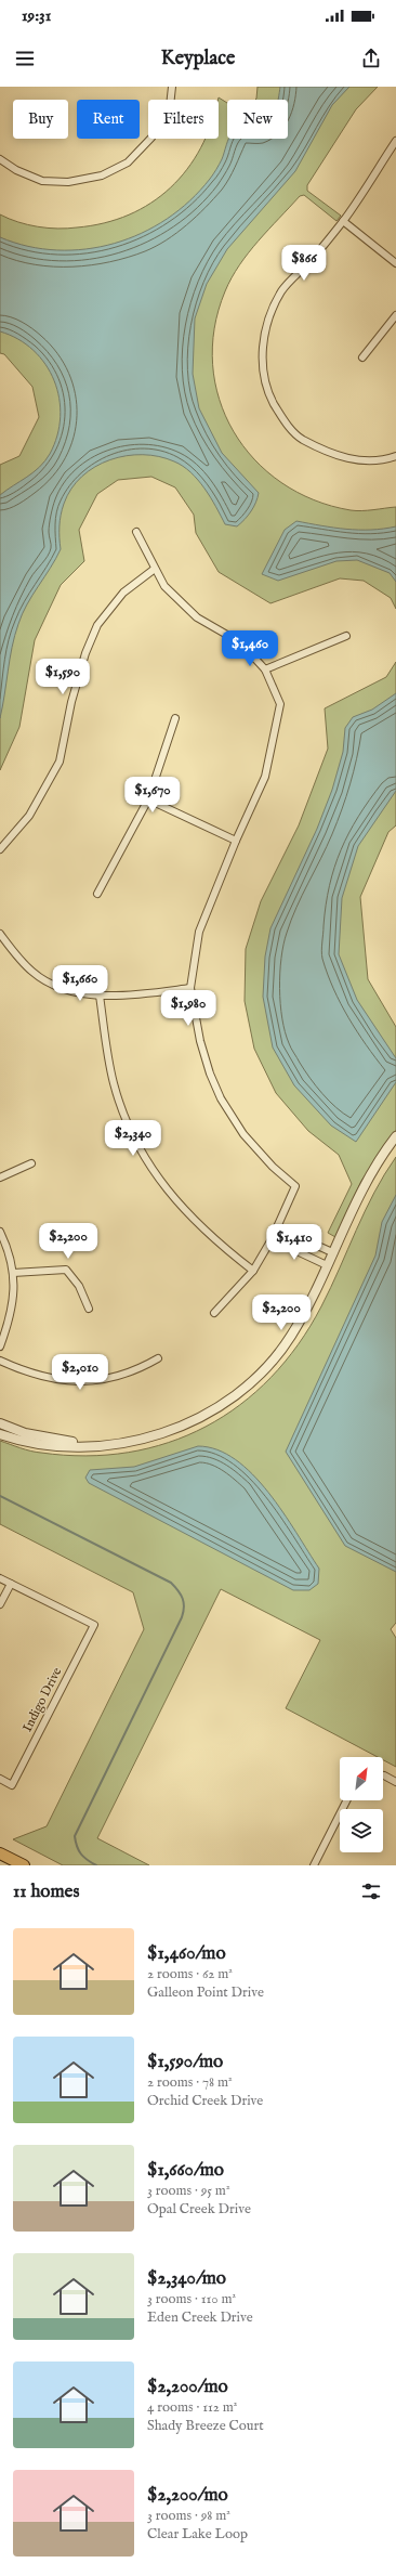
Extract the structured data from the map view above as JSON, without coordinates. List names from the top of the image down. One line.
{"streets":{"street":["Indigo Drive"]},"north":"top right","page":{"status":"19:31","header":"Keyplace","chip":["Buy","Rent","Filters","New"],"price":["$866","$1,460","$1,590","$1,670","$1,660","$1,980","$2,340","$2,200","$1,410","$2,200","$2,010"],"heading":"11 homes","list":[{"name":"$1,460/mo","note":"2 rooms · 62 m² · Galleon Point Drive"},{"name":"$1,590/mo","note":"2 rooms · 78 m² · Orchid Creek Drive"},{"name":"$1,660/mo","note":"3 rooms · 95 m² · Opal Creek Drive"},{"name":"$2,340/mo","note":"3 rooms · 110 m² · Eden Creek Drive"},{"name":"$2,200/mo","note":"4 rooms · 112 m² · Shady Breeze Court"},{"name":"$2,200/mo","note":"3 rooms · 98 m² · Clear Lake Loop"}]}}
